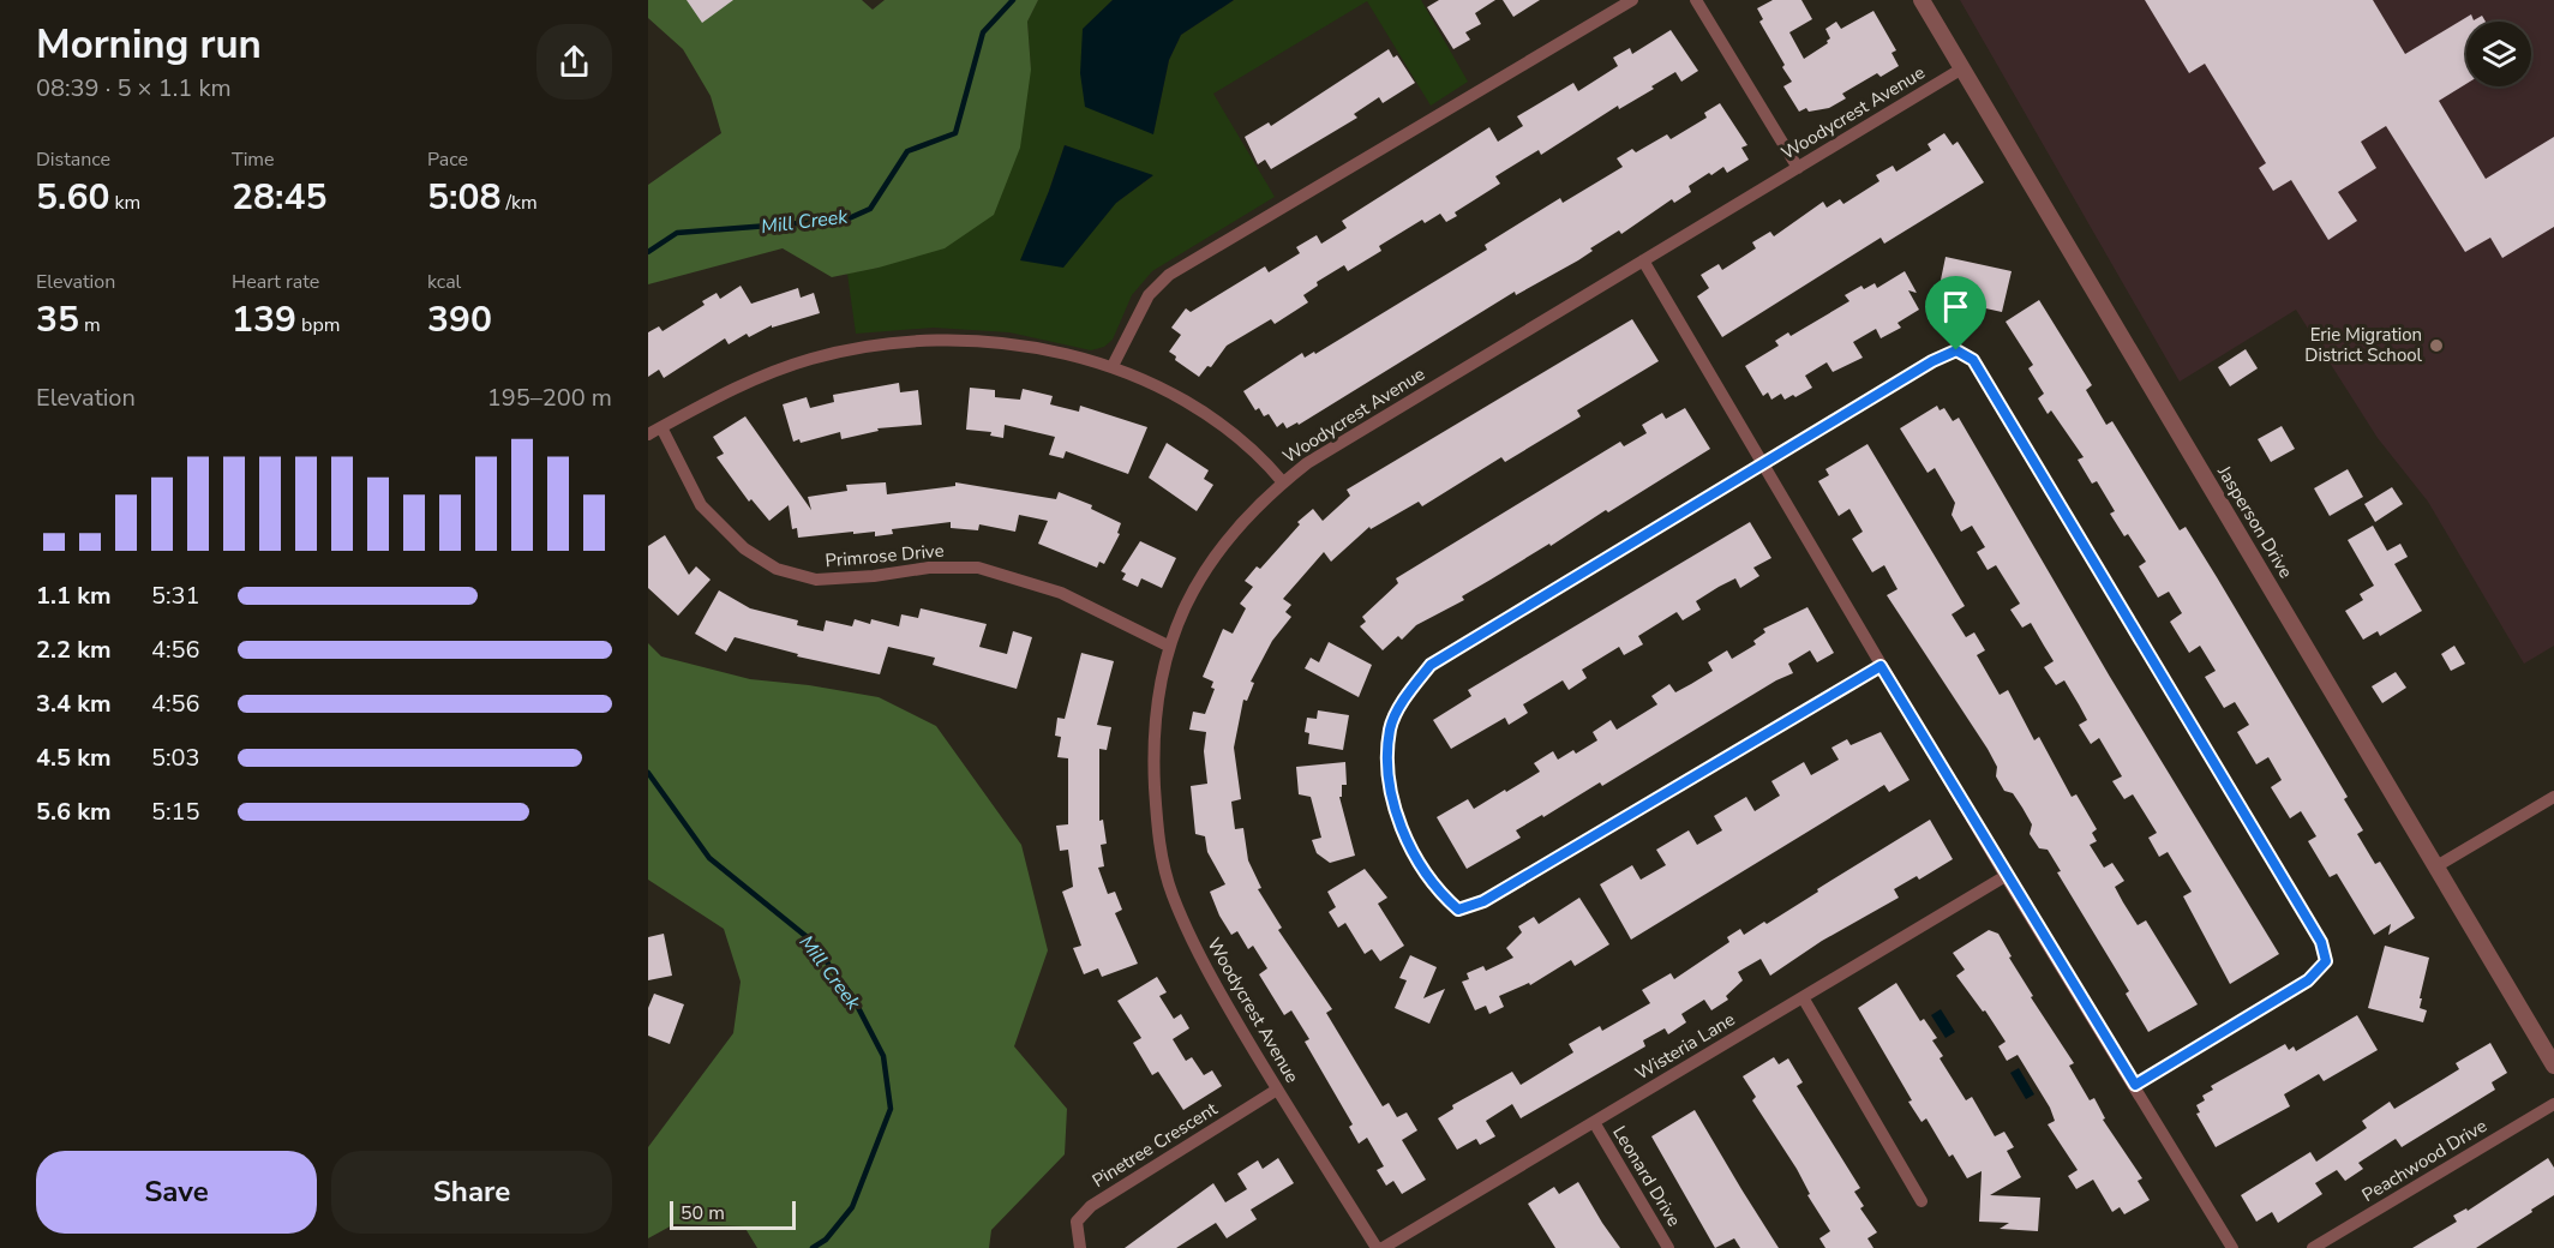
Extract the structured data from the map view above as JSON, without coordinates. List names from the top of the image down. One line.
{"streets":{"street":["Woodycrest Avenue","Jasperson Drive","Primrose Drive","Wisteria Lane","Pinetree Crescent","Peachwood Drive","Leonard Drive"]},"crossings":[["Woodycrest Avenue","Jasperson Drive"],["Woodycrest Avenue","Primrose Drive"],["Woodycrest Avenue","Pinetree Crescent"],["Wisteria Lane","Leonard Drive"]],"water":["Mill Creek"],"places":["Erie Migration District School"],"scale_bar":"50 m","page":{"heading":["Morning run","08:39 · 5 × 1.1 km"],"stats":[["Distance","5.60 km"],["Time","28:45"],["Pace","5:08 /km"],["Elevation","35 m"],["Heart rate","139 bpm"],["kcal","390"]],"chart":["Elevation","195–200 m"],"list":[{"name":"1.1 km","note":"5:31"},{"name":"2.2 km","note":"4:56"},{"name":"3.4 km","note":"4:56"},{"name":"4.5 km","note":"5:03"},{"name":"5.6 km","note":"5:15"}],"buttons":["Save","Share"],"scale":"50 m"}}
